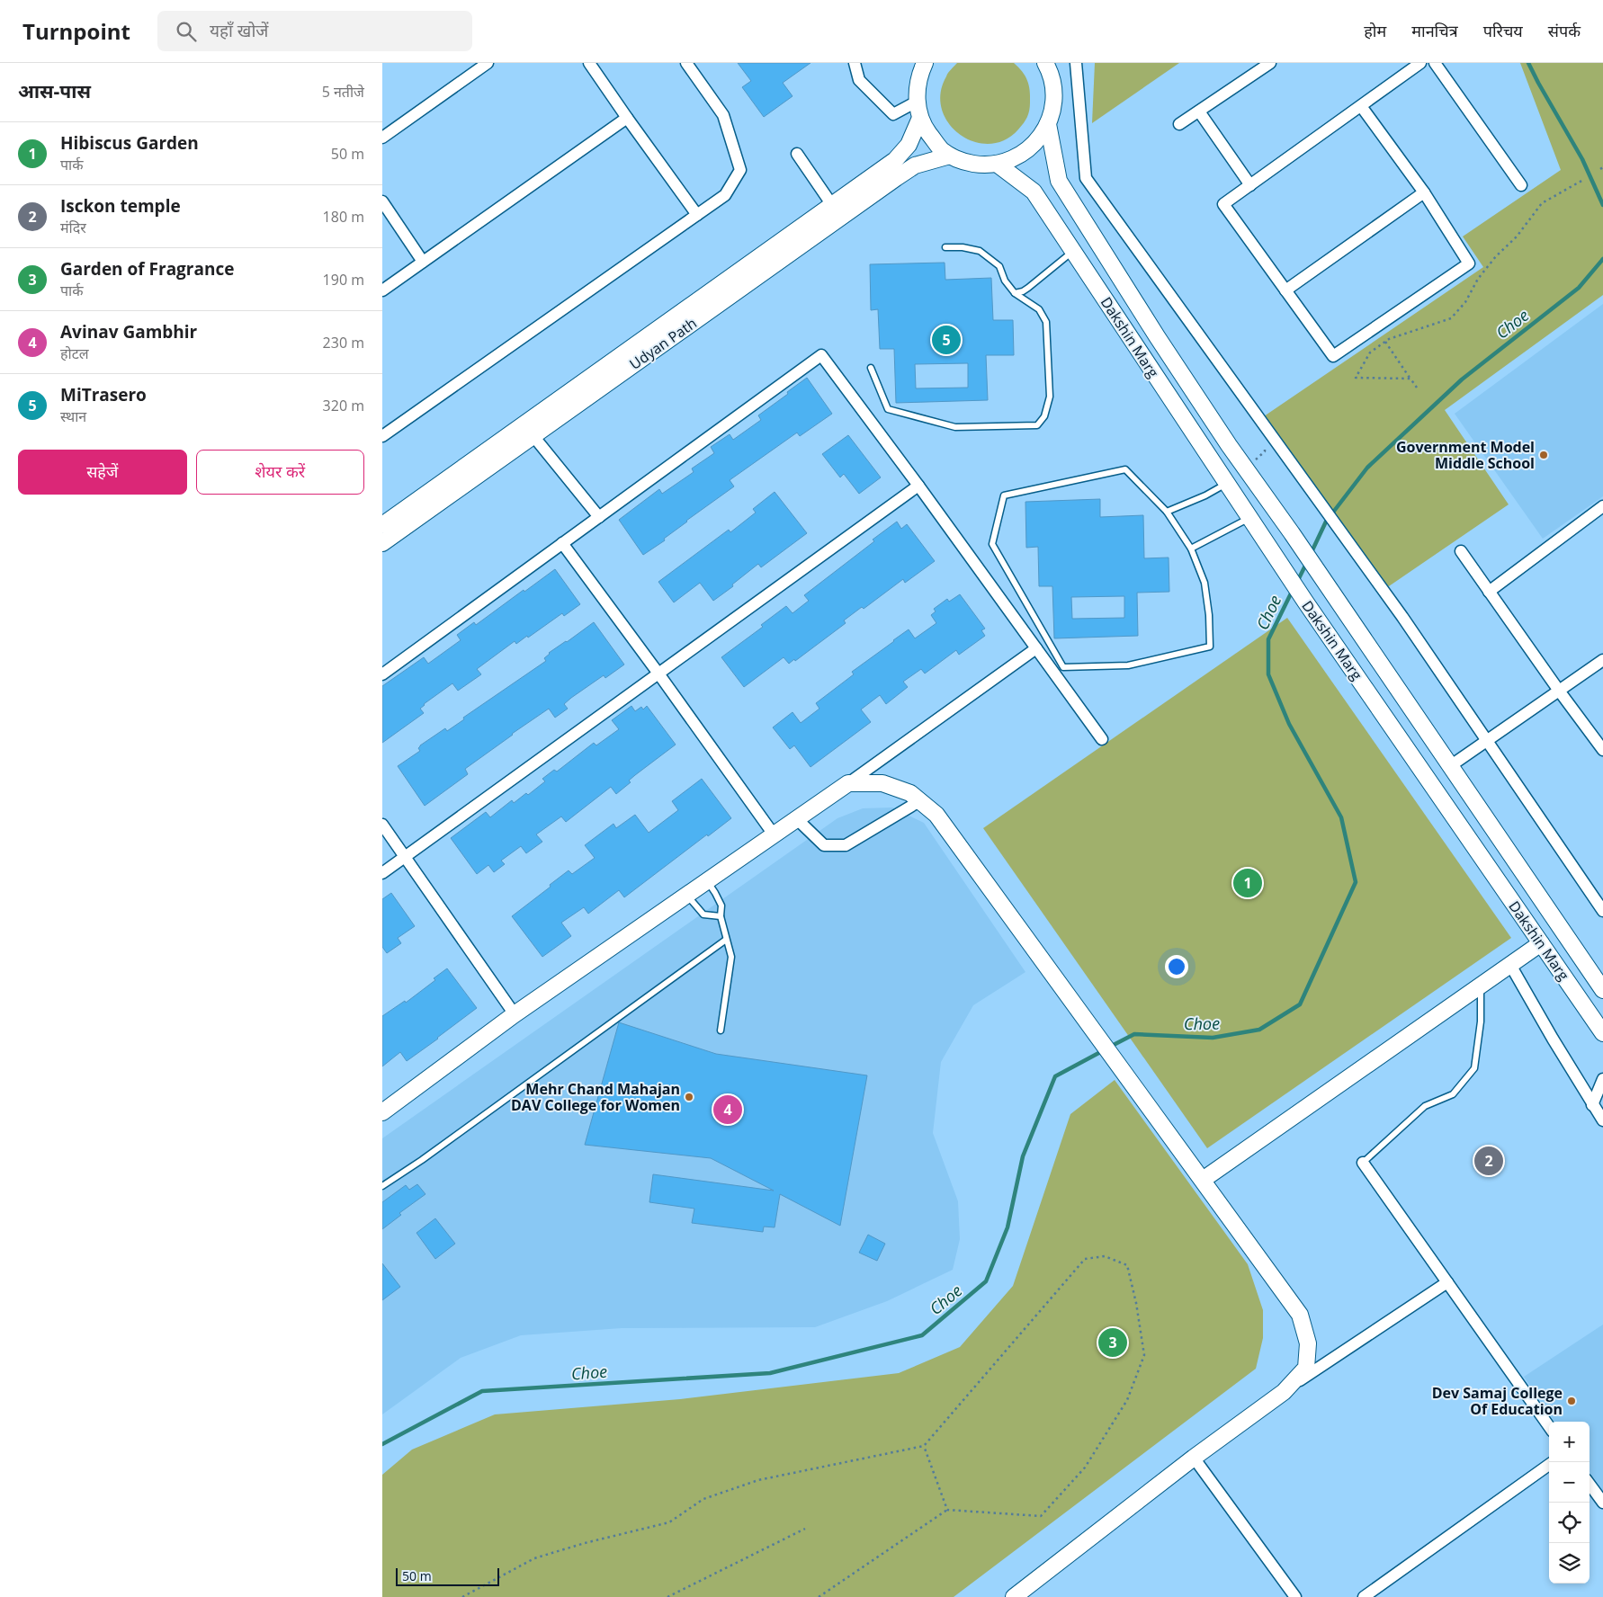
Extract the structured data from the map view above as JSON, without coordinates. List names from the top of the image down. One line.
{"streets":{"main road":["Dakshin Marg","Udyan Path"]},"water":["Choe"],"places":["Government Model Middle School","Mehr Chand Mahajan DAV College for Women","Dev Samaj College Of Education"],"scale_bar":"50 m","page":{"header":"Turnpoint","search":"यहाँ खोजें","nav":["होम","मानचित्र","परिचय","संपर्क"],"heading":["आस-पास","5 नतीजे"],"list":[{"mark":"1","name":"Hibiscus Garden","note":"पार्क","value":"50 m"},{"mark":"2","name":"Isckon temple","note":"मंदिर","value":"180 m"},{"mark":"3","name":"Garden of Fragrance","note":"पार्क","value":"190 m"},{"mark":"4","name":"Avinav Gambhir","note":"होटल","value":"230 m"},{"mark":"5","name":"MiTrasero","note":"स्थान","value":"320 m"}],"pins":["5","1","4","2","3"],"buttons":["सहेजें","शेयर करें"],"map_buttons":["+","−"],"scale":"50 m"}}
